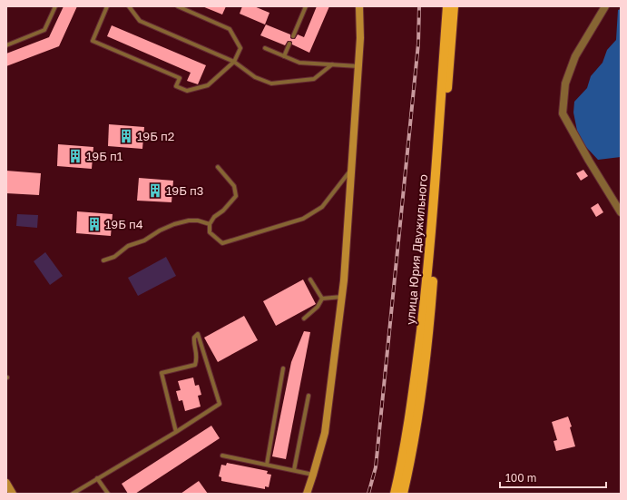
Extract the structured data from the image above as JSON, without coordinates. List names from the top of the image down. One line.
{"streets":{"main road":["улица Юрия Двужильного"]},"places":{"building":["19Б п2","19Б п1","19Б п3","19Б п4"]},"scale_bar":"100 m"}
